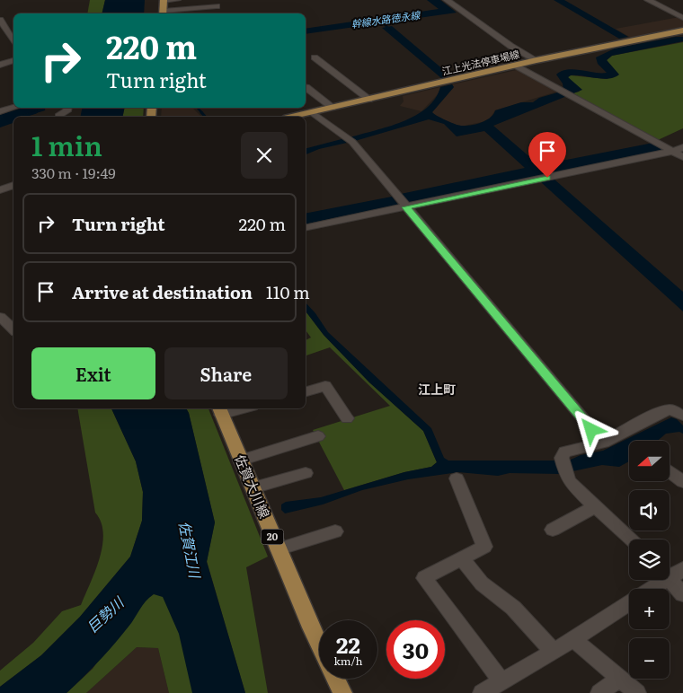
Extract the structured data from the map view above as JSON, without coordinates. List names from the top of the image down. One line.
{"streets":{"main road":["江上光法停車場線","佐賀大川線","20"]},"districts":["江上町"],"water":["幹線水路徳永線","佐賀江川","巨勢川"],"north":"left","page":{"turn":["220 m","Turn right"],"heading":["1 min","330 m · 19:49"],"list":[{"name":"Turn right","value":"220 m"},{"name":"Arrive at destination","value":"110 m"}],"buttons":["Exit","Share"],"map_buttons":["+","−"],"speed":"22 km/h","limit":"30"}}
